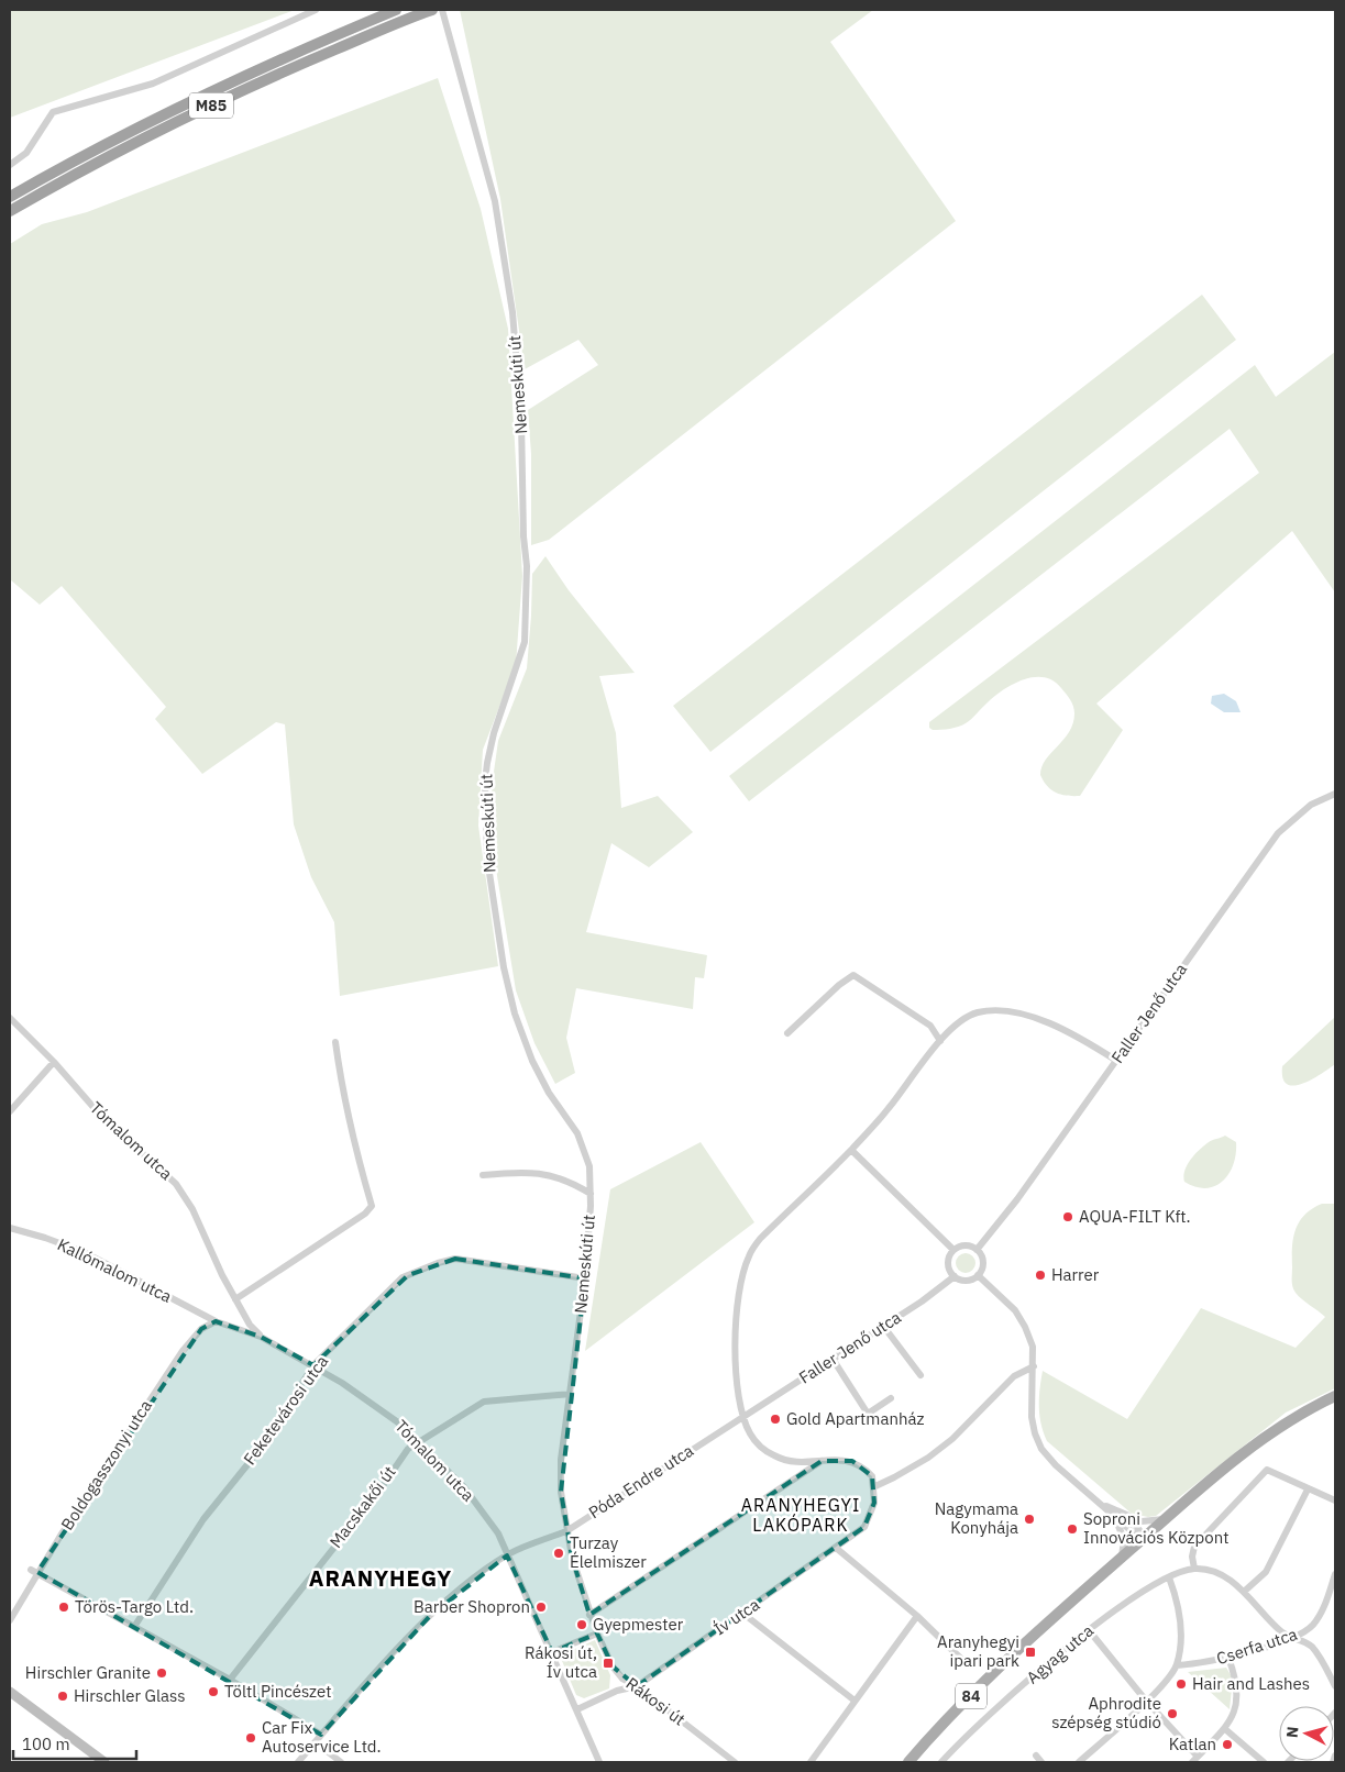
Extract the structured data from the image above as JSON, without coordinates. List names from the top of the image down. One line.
{"streets":{"highway":["M85"],"main road":["84"],"street":["Nemeskúti út","Faller Jenő utca","Tómalom utca","Kallómalom utca","Feketevárosi utca","Boldogasszonyi utca","Póda Endre utca","Macskakői út","Ív utca","Cserfa utca","Agyag utca","Rákosi út"]},"crossings":[["Nemeskúti út","Feketevárosi utca"],["Nemeskúti út","Póda Endre utca"],["Nemeskúti út","Macskakői út"],["Nemeskúti út","Rákosi út"],["Faller Jenő utca","Póda Endre utca"],["Tómalom utca","Kallómalom utca"],["Tómalom utca","Feketevárosi utca"],["Tómalom utca","Boldogasszonyi utca"],["Tómalom utca","Póda Endre utca"],["Tómalom utca","Macskakői út"],["Tómalom utca","Ív utca"],["Kallómalom utca","Boldogasszonyi utca"],["Póda Endre utca","Rákosi út"],["Ív utca","Rákosi út"]],"districts":["ARANYHEGYI LAKÓPARK","ARANYHEGY"],"places":{"other":["AQUA-FILT Kft.","Harrer","Gold Apartmanház","Nagymama Konyhája","Soproni Innovációs Központ","Turzay Élelmiszer","Törös-Targo Ltd.","Barber Shopron","Gyepmester","Hirschler Granite","Hair and Lashes","Töltl Pincészet","Hirschler Glass","Aphrodite szépség stúdió","Car Fix Autoservice Ltd.","Katlan"],"transit":["Aranyhegyi ipari park","Rákosi út, Ív utca"]},"scale_bar":"100 m","north":"left"}
